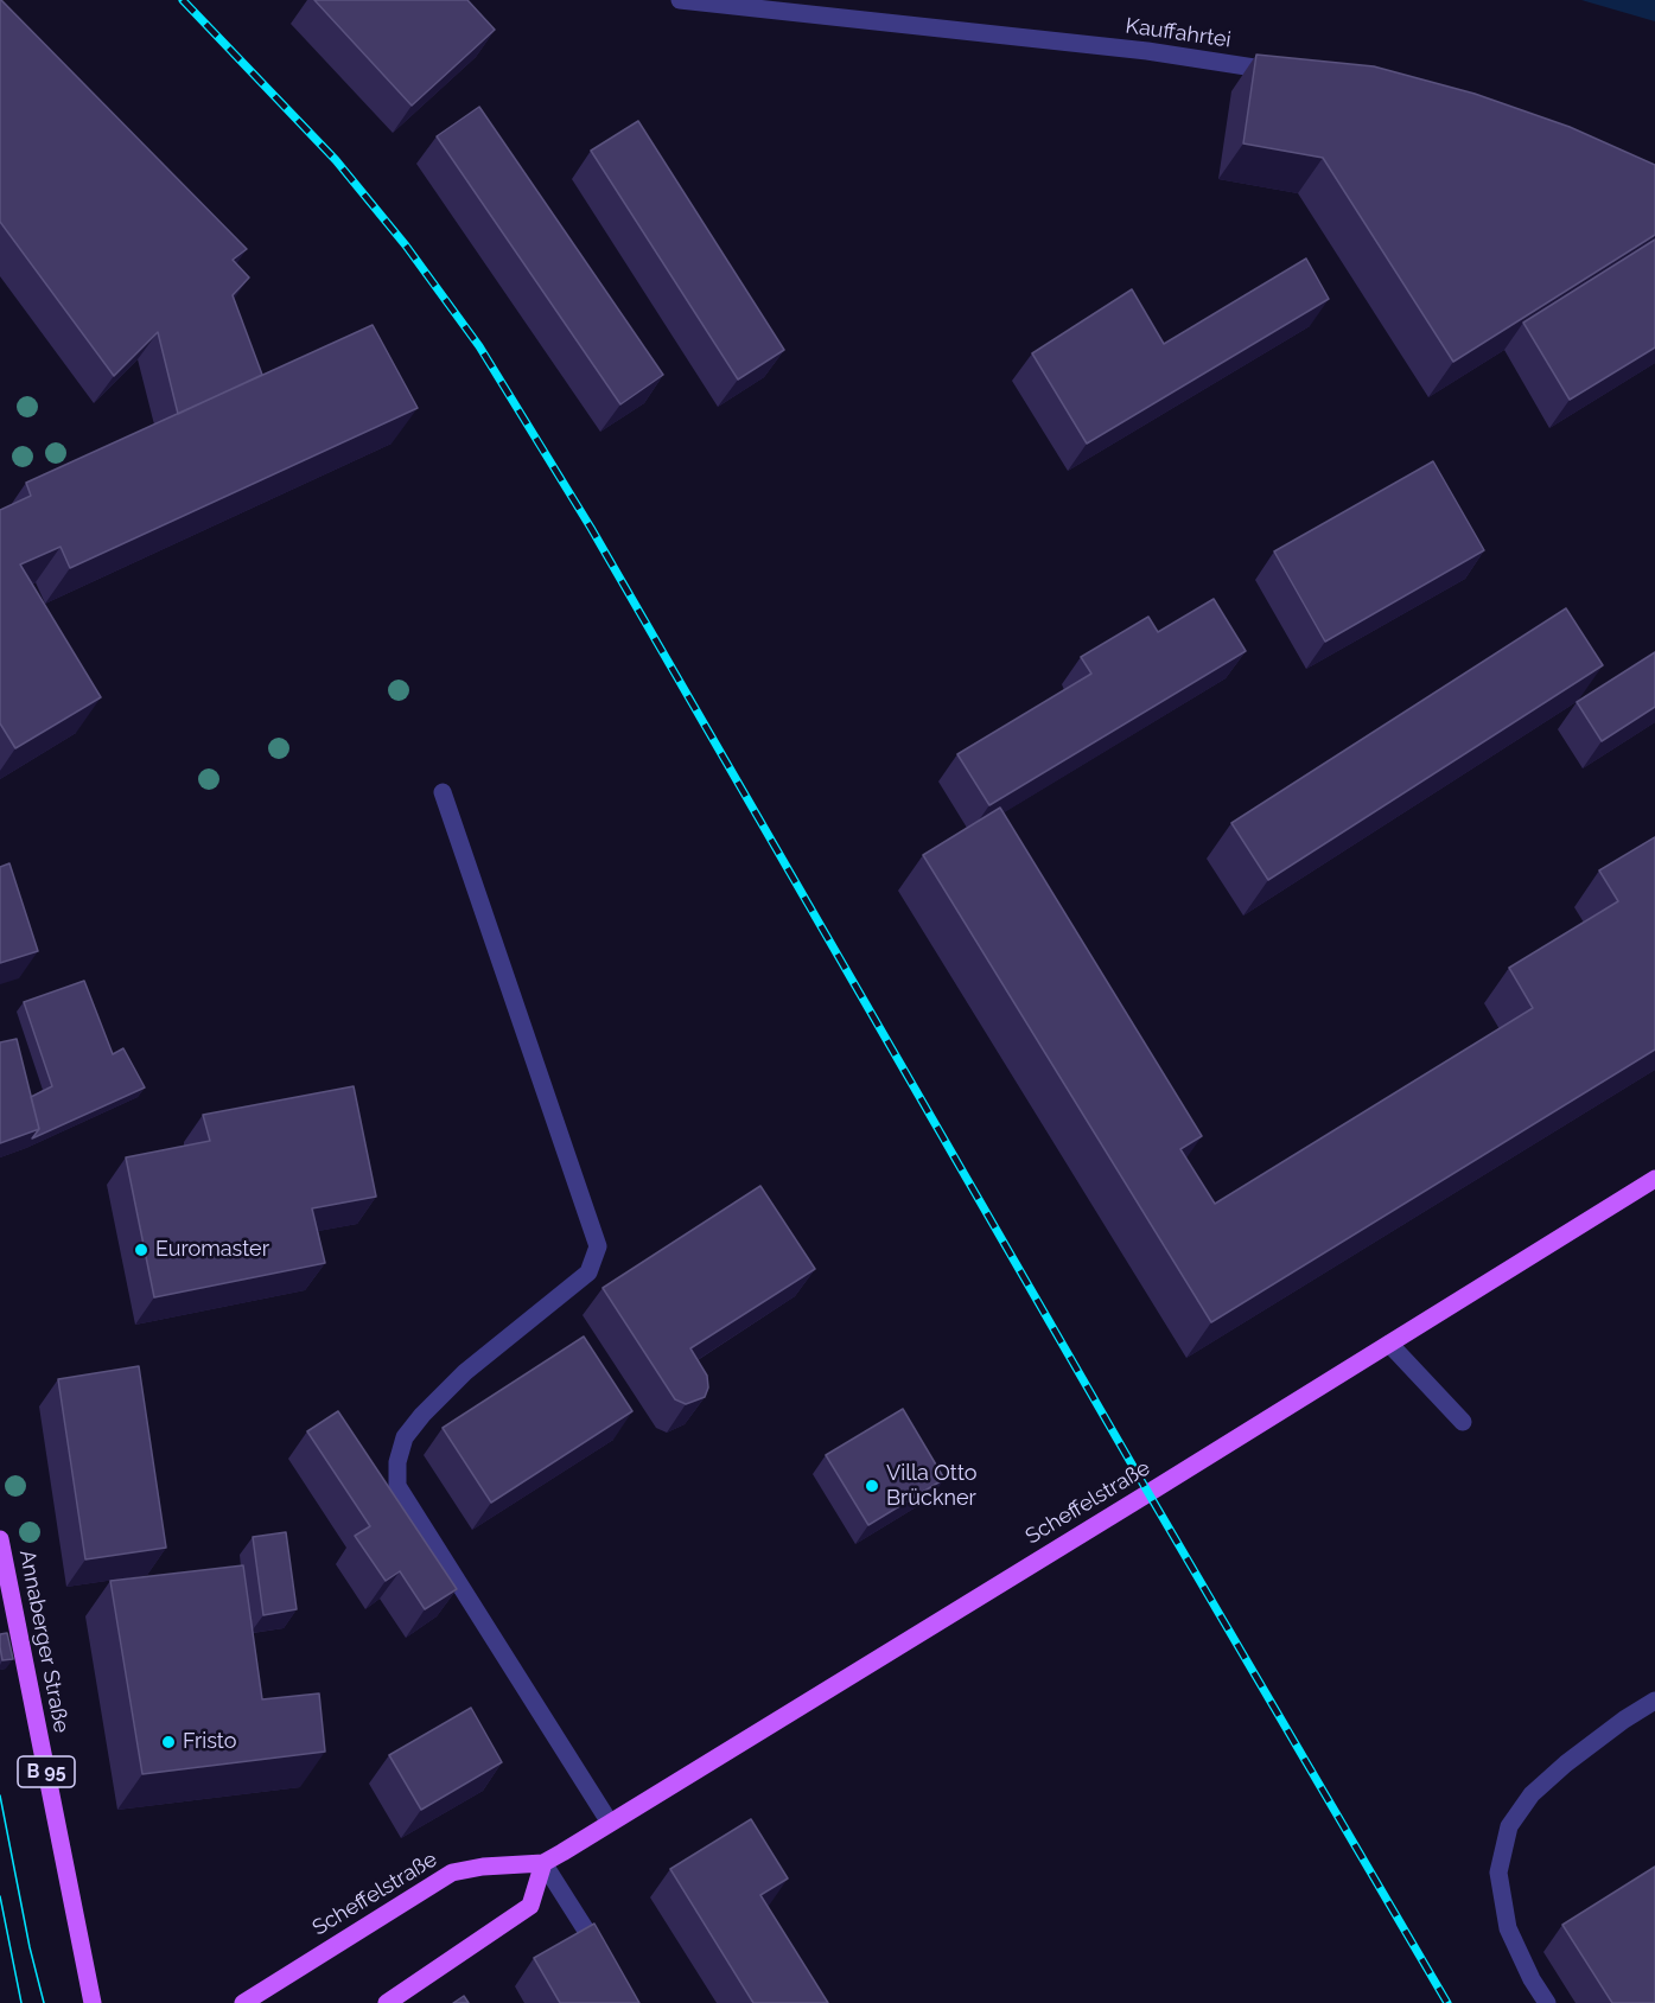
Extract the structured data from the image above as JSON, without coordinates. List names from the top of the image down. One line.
{"streets":{"main road":["Scheffelstraße","Annaberger Straße","B 95"],"street":["Kauffahrtei"]},"places":["Euromaster","Villa Otto Brückner","Fristo"]}
